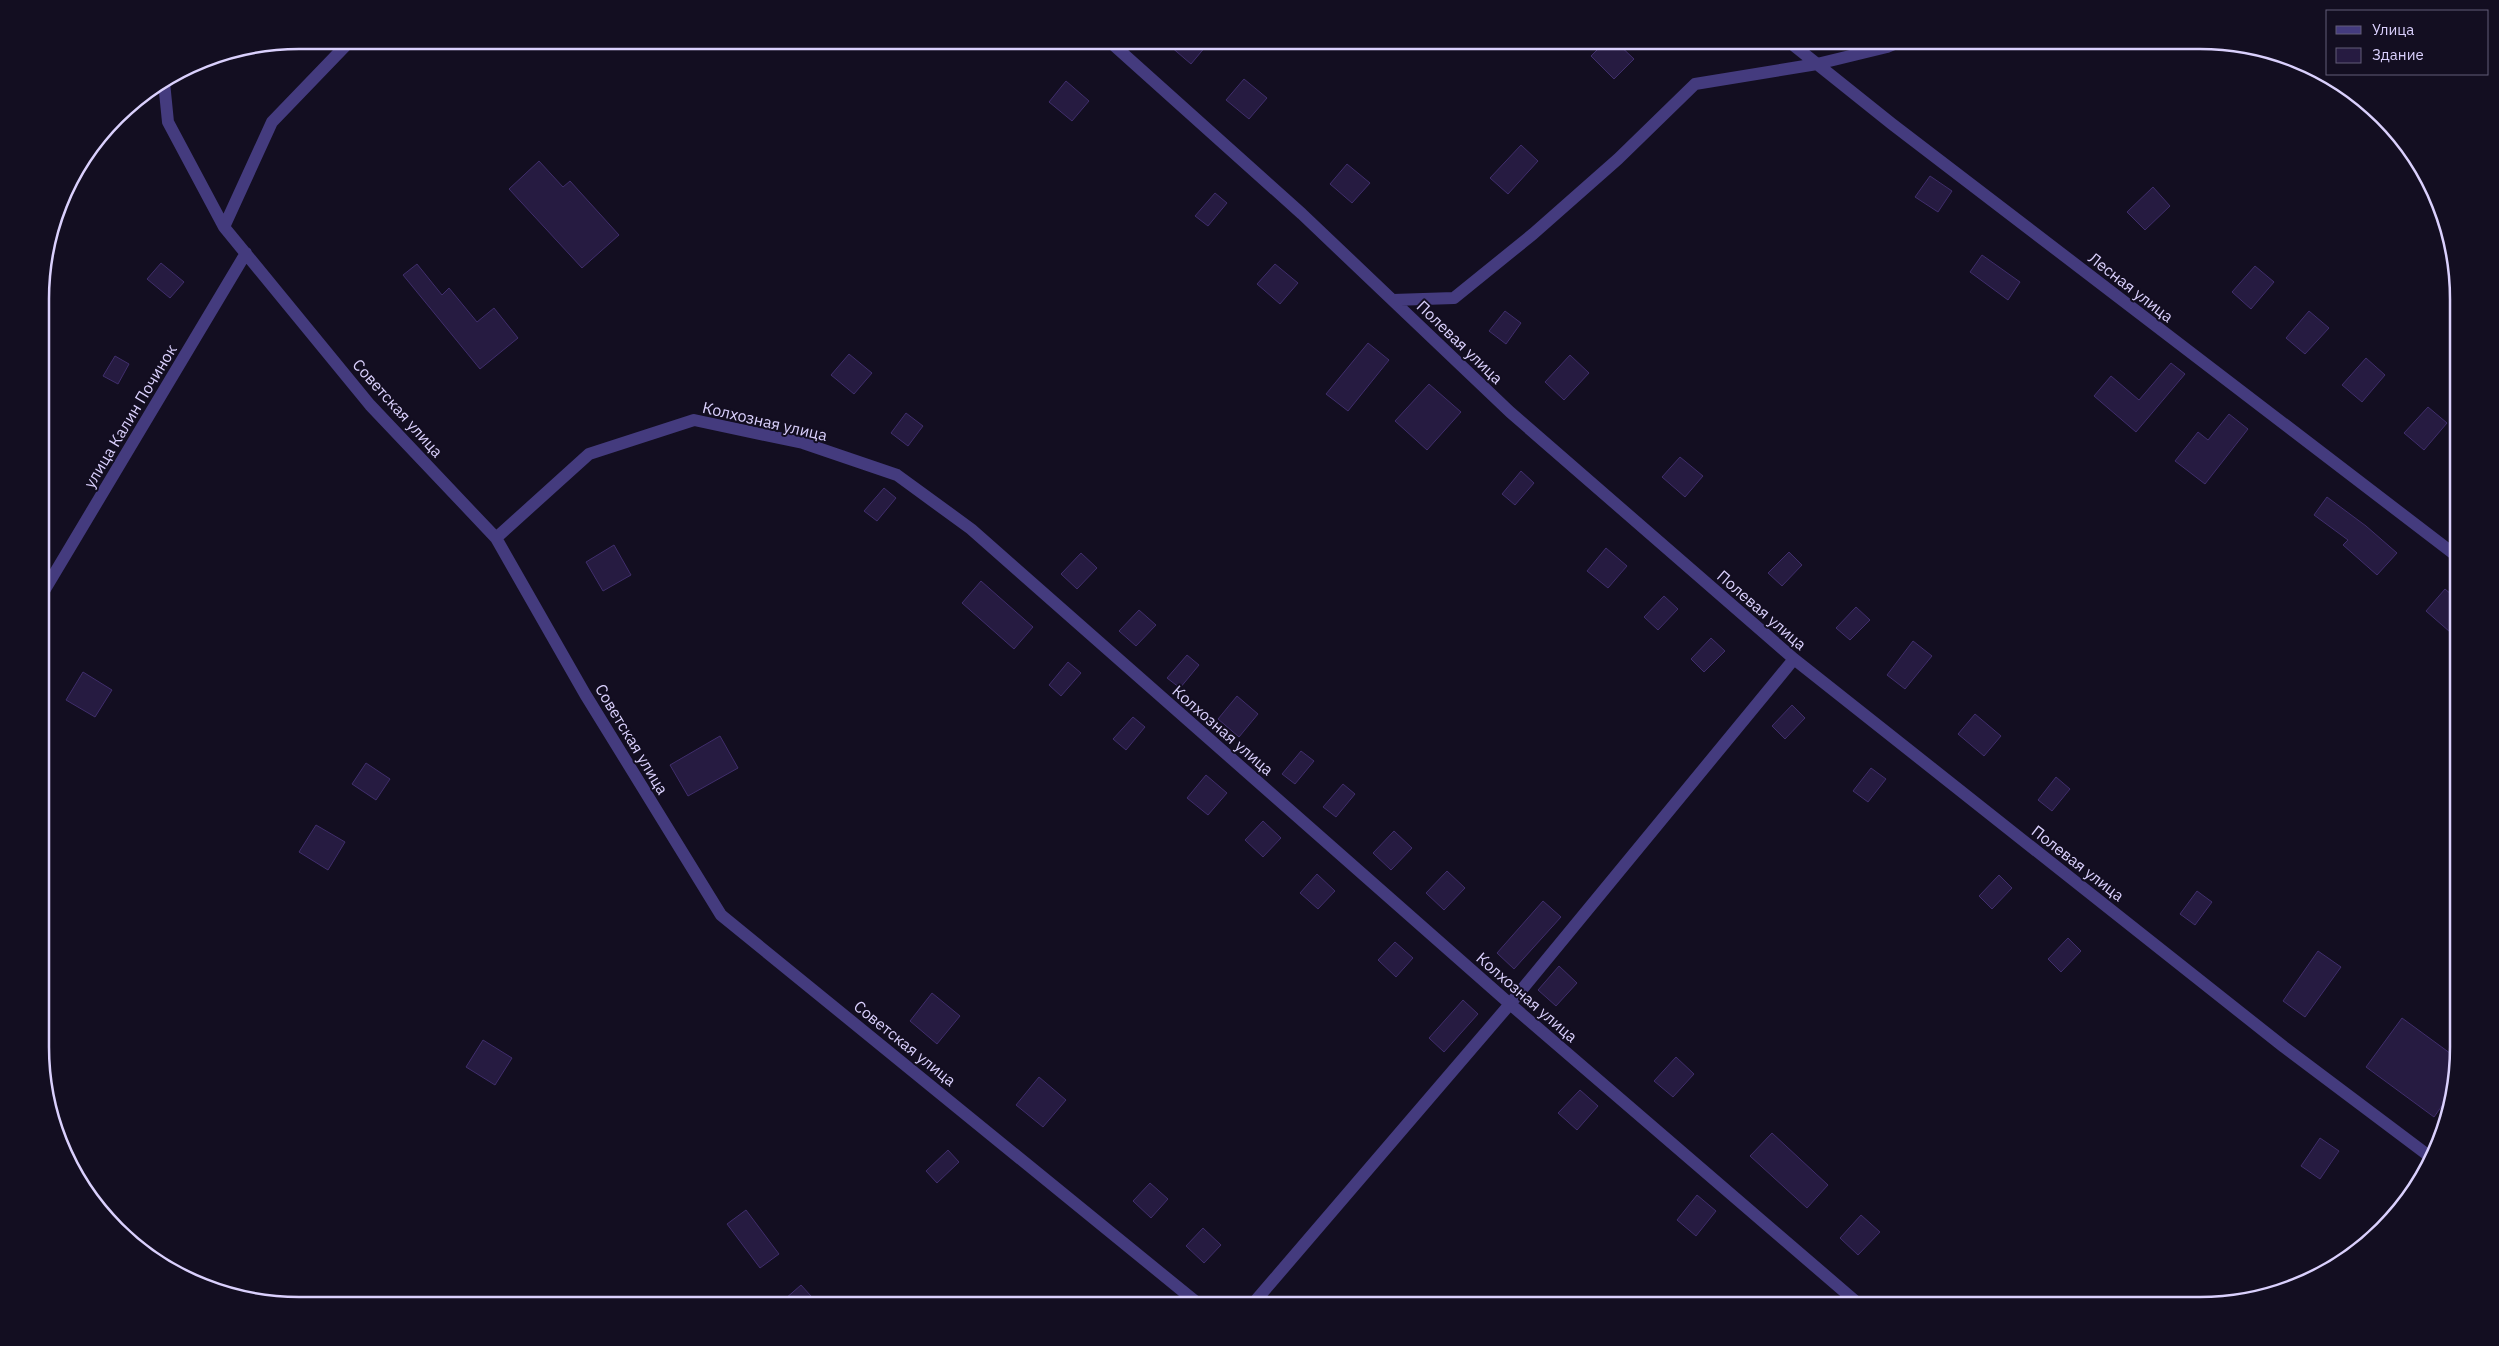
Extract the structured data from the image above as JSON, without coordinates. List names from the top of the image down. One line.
{"streets":{"street":["Лесная улица","Полевая улица","Советская улица","улица Калин Починок","Колхозная улица"]},"crossings":[["Советская улица","улица Калин Починок"],["Советская улица","Колхозная улица"]],"legend":["Улица","Здание"]}
